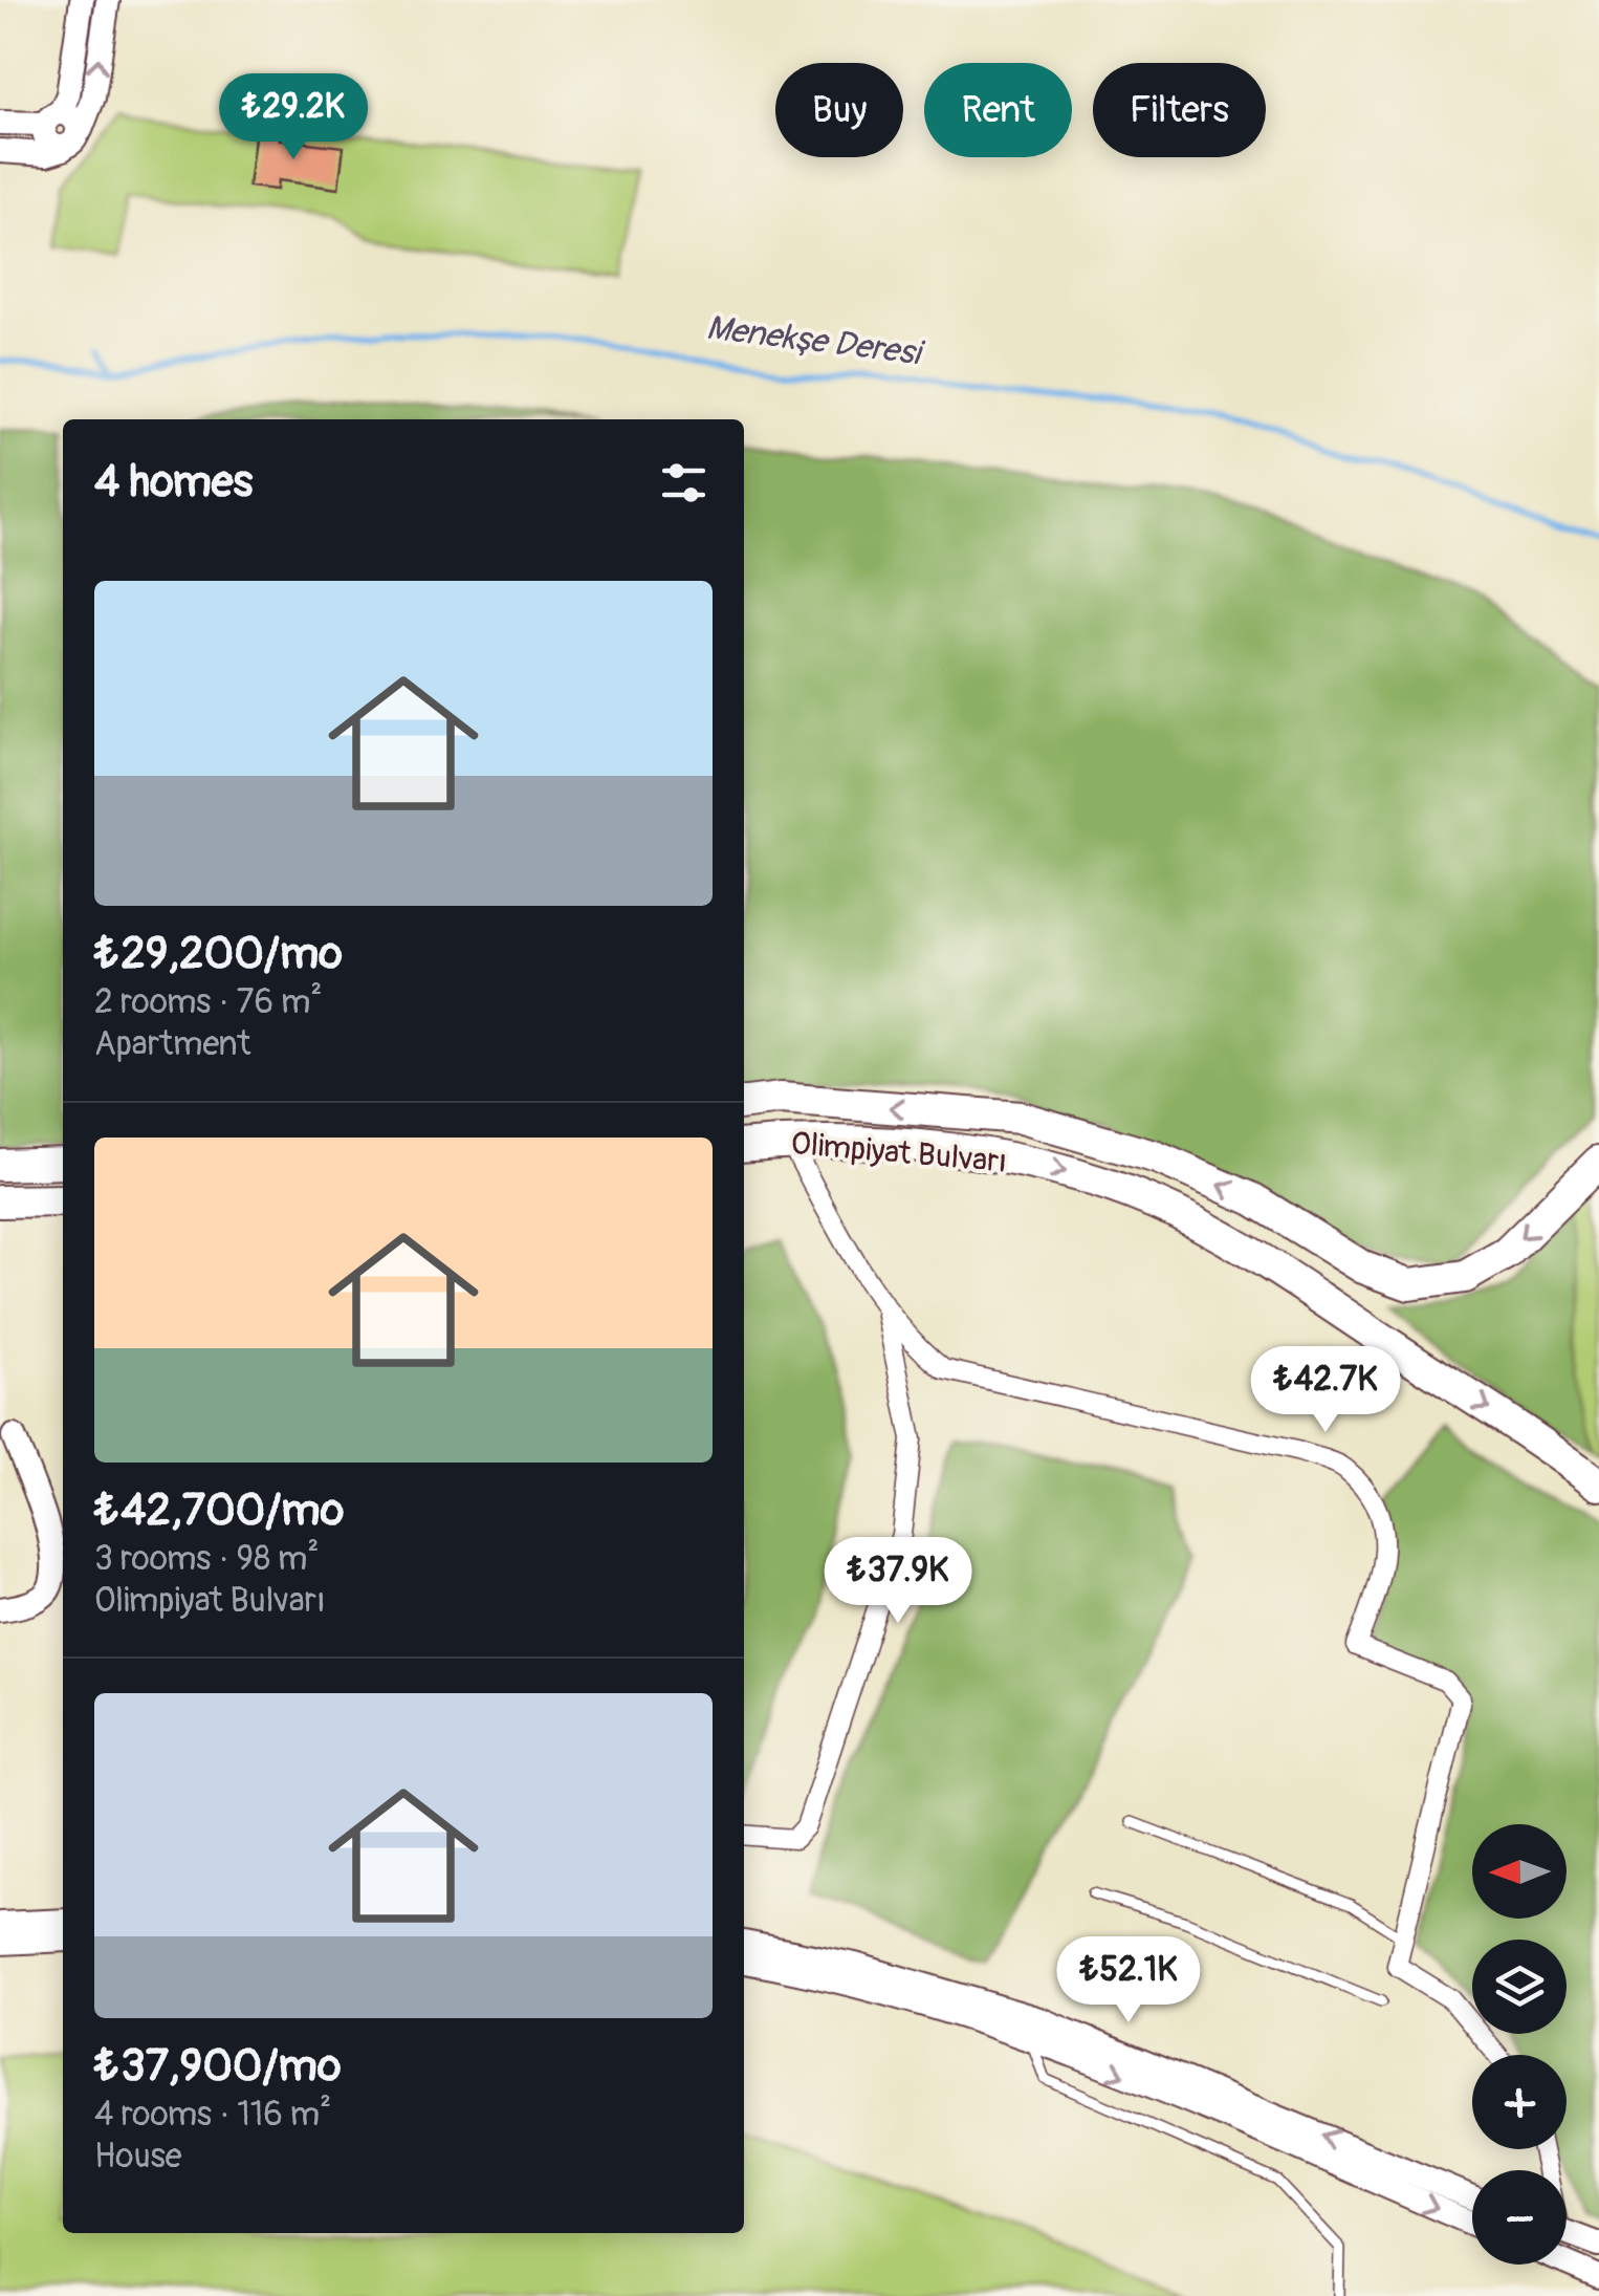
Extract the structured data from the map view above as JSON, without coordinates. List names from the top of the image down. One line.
{"streets":{"main road":["Olimpiyat Bulvarı"]},"water":["Menekşe Deresi"],"north":"left","page":{"chip":["Buy","Rent","Filters"],"price":["₺29.2K","₺42.7K","₺37.9K","₺52.1K"],"heading":"4 homes","list":[{"name":"₺29,200/mo","note":"2 rooms · 76 m² · Apartment"},{"name":"₺42,700/mo","note":"3 rooms · 98 m² · Olimpiyat Bulvarı"},{"name":"₺37,900/mo","note":"4 rooms · 116 m² · House"}],"map_buttons":["+","−"]}}
